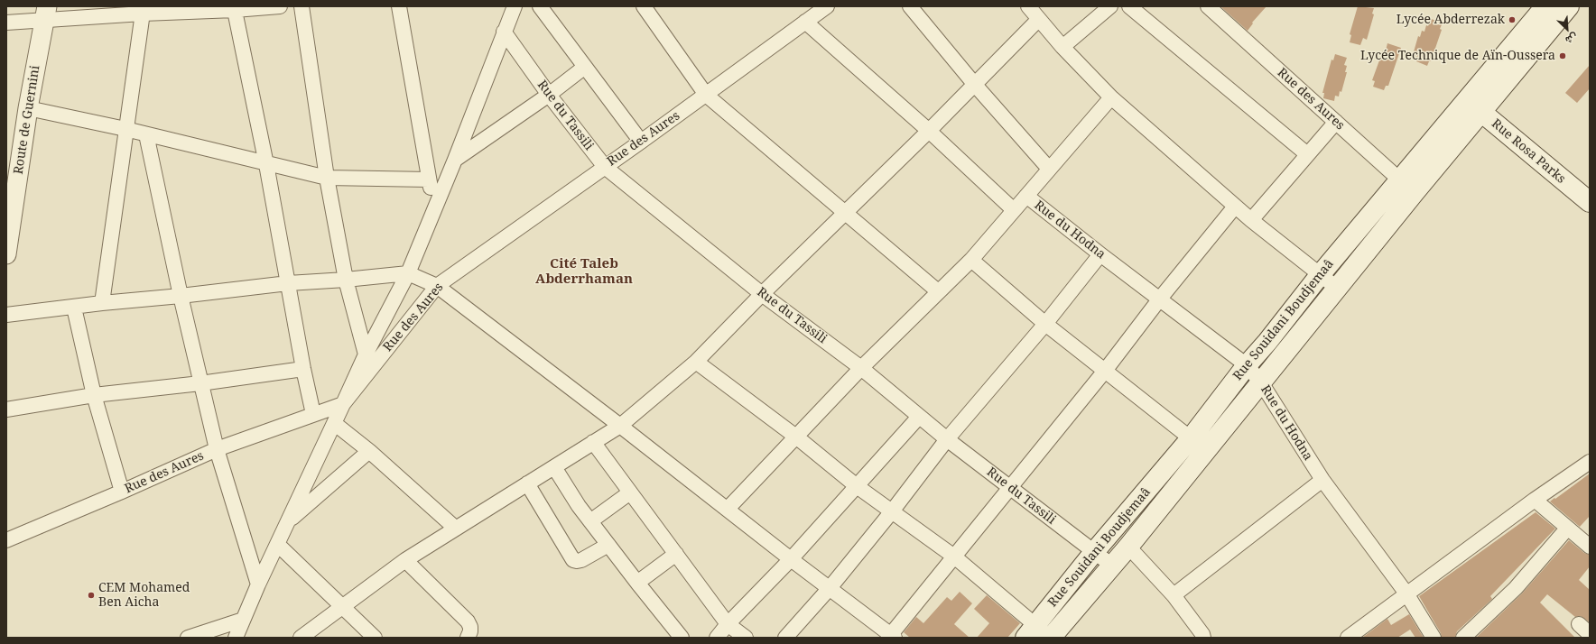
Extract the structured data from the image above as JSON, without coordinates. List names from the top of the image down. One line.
{"streets":{"main road":["Rue Rosa Parks","Rue Souidani Boudjemaâ"],"street":["Rue des Aures","Rue du Tassili","Route de Guernini","Rue du Hodna"]},"crossings":[["Rue des Aures","Rue du Tassili"],["Rue des Aures","Rue Souidani Boudjemaâ"],["Rue du Tassili","Rue Souidani Boudjemaâ"],["Rue Rosa Parks","Rue Souidani Boudjemaâ"],["Rue du Hodna","Rue Souidani Boudjemaâ"]],"districts":["Cité Taleb Abderrhaman"],"places":["Lycée Abderrezak","Lycée Technique de Aïn-Oussera","CEM Mohamed Ben Aicha"],"north":"bottom right"}
